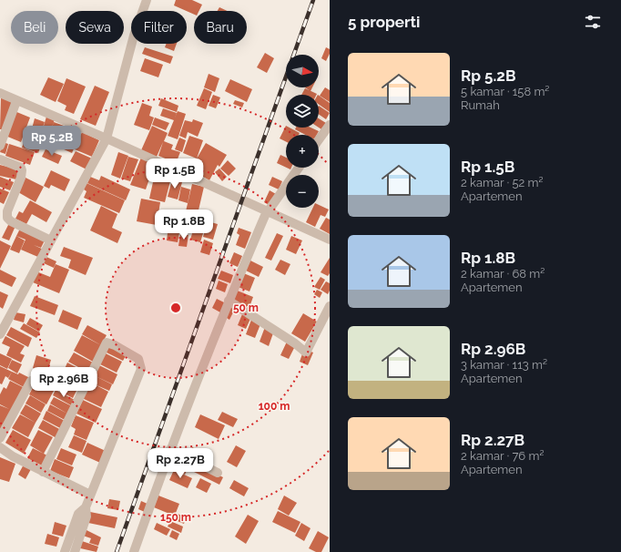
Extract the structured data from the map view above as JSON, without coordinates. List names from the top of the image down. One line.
{"north":"right","page":{"heading":"5 properti","chip":["Beli","Sewa","Filter","Baru"],"list":[{"name":"Rp 5.2B","note":"5 kamar · 158 m² · Rumah"},{"name":"Rp 1.5B","note":"2 kamar · 52 m² · Apartemen"},{"name":"Rp 1.8B","note":"2 kamar · 68 m² · Apartemen"},{"name":"Rp 2.96B","note":"3 kamar · 113 m² · Apartemen"},{"name":"Rp 2.27B","note":"2 kamar · 76 m² · Apartemen"}],"map_buttons":["+","−"],"price":["Rp 5.2B","Rp 1.5B","Rp 1.8B","Rp 2.96B","Rp 2.27B"]},"rings":["50 m","100 m","150 m"]}
